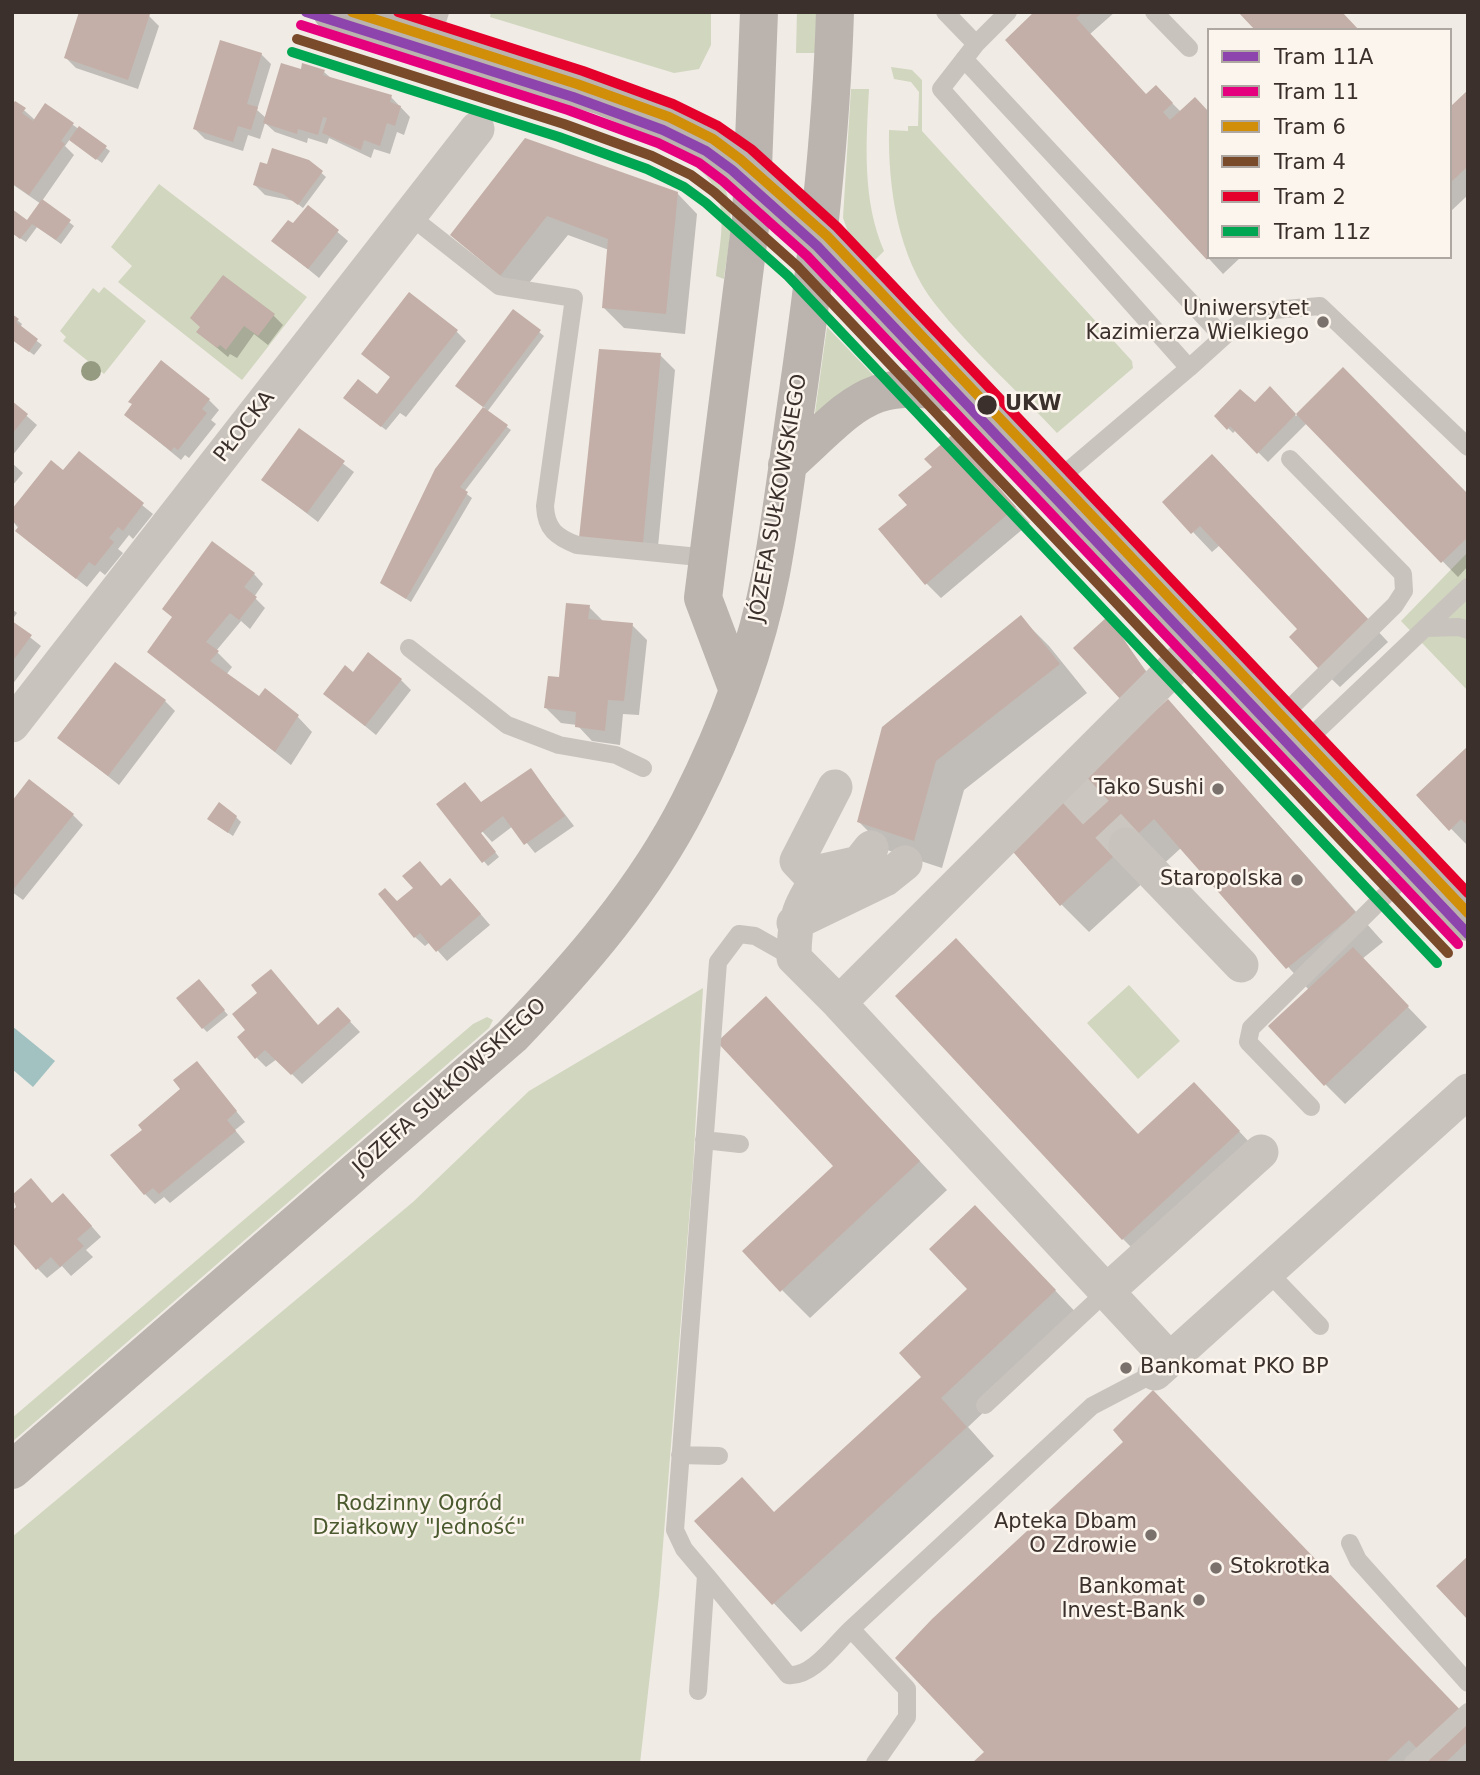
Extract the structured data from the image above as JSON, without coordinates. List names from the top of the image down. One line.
{"streets":{"main road":["JÓZEFA SUŁKOWSKIEGO"],"street":["PŁOCKA"]},"parks":["Rodzinny Ogród Działkowy \"Jedność\""],"places":["Uniwersytet Kazimierza Wielkiego","UKW","Tako Sushi","Staropolska","Bankomat PKO BP","Apteka Dbam O Zdrowie","Stokrotka","Bankomat Invest-Bank"],"lines":["tram line 11A","tram line 6","tram line 2","tram line 11","tram line 4","tram line 11z"],"legend":["Tram 11A","Tram 11","Tram 6","Tram 4","Tram 2","Tram 11z"]}
